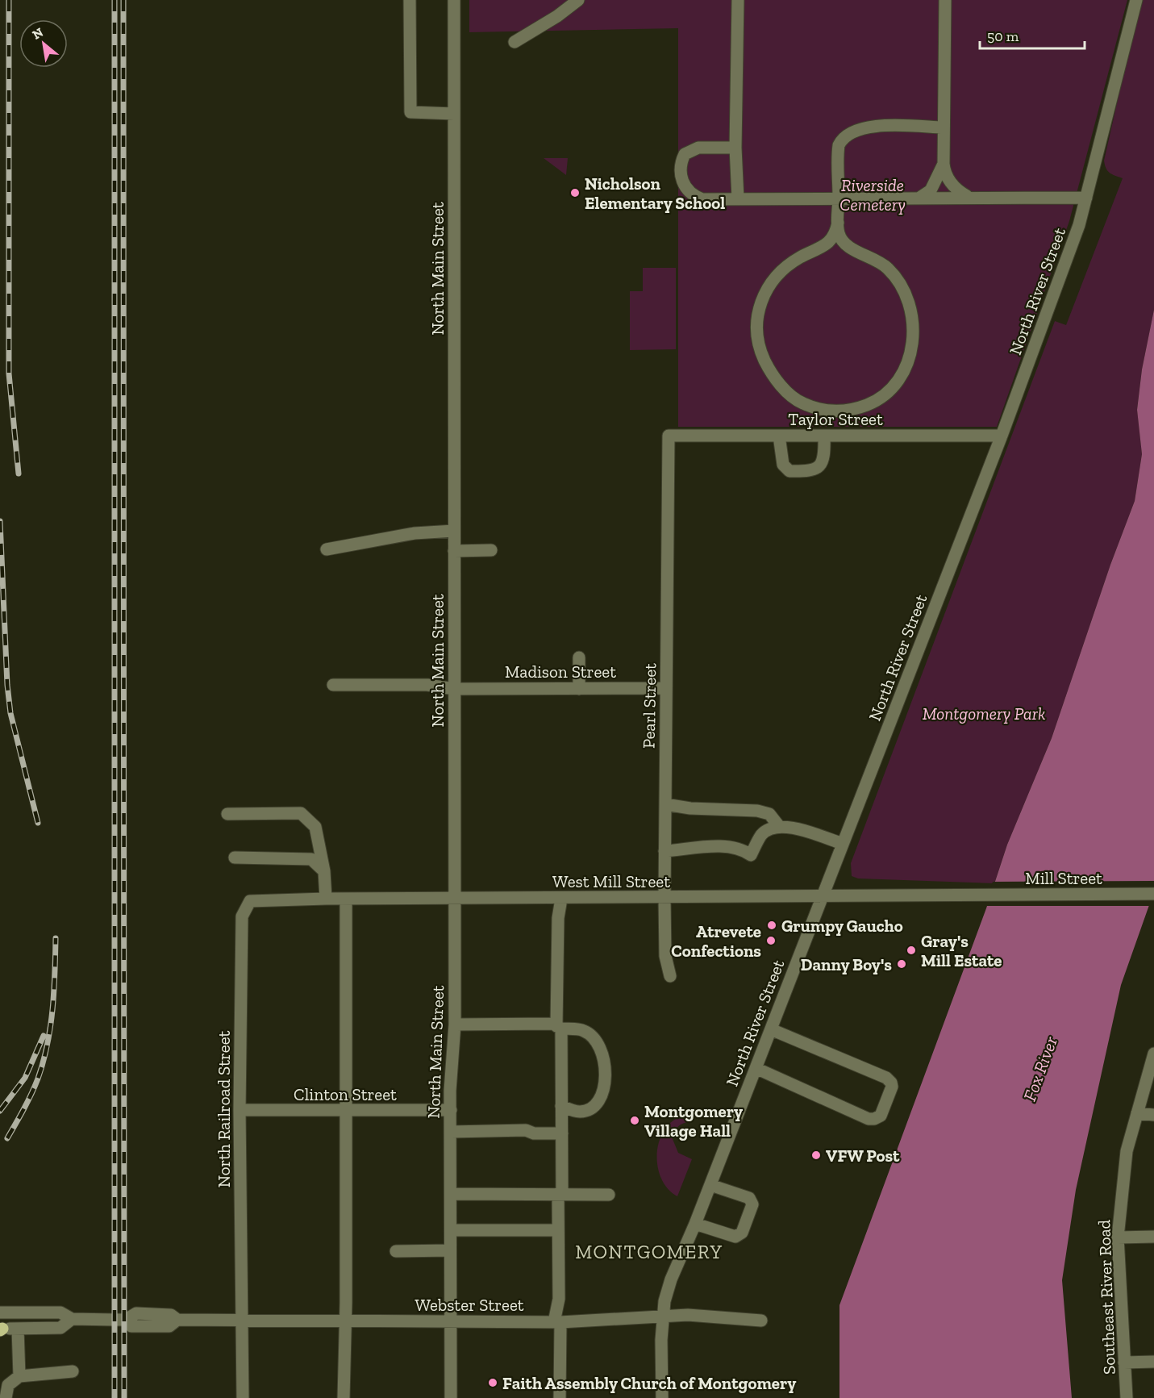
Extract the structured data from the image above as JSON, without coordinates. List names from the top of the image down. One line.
{"streets":{"street":["North Main Street","North River Street","Taylor Street","Madison Street","Pearl Street","Mill Street","West Mill Street","Clinton Street","North Railroad Street","Southeast River Road","Webster Street"]},"crossings":[["North Main Street","Madison Street"],["North Main Street","West Mill Street"],["North Main Street","Clinton Street"],["North Main Street","Webster Street"],["North River Street","Taylor Street"],["North River Street","West Mill Street"],["North River Street","Webster Street"],["Taylor Street","Pearl Street"],["Madison Street","Pearl Street"],["Pearl Street","West Mill Street"],["Mill Street","West Mill Street"],["West Mill Street","North Railroad Street"],["Clinton Street","North Railroad Street"],["North Railroad Street","Webster Street"]],"districts":["MONTGOMERY"],"water":["Fox River"],"parks":["Riverside Cemetery","Montgomery Park"],"places":["Nicholson Elementary School","Grumpy Gaucho","Atrevete Confections","Gray's Mill Estate","Danny Boy's","Montgomery Village Hall","VFW Post","Faith Assembly Church of Montgomery"],"scale_bar":"50 m","north":"top left"}
